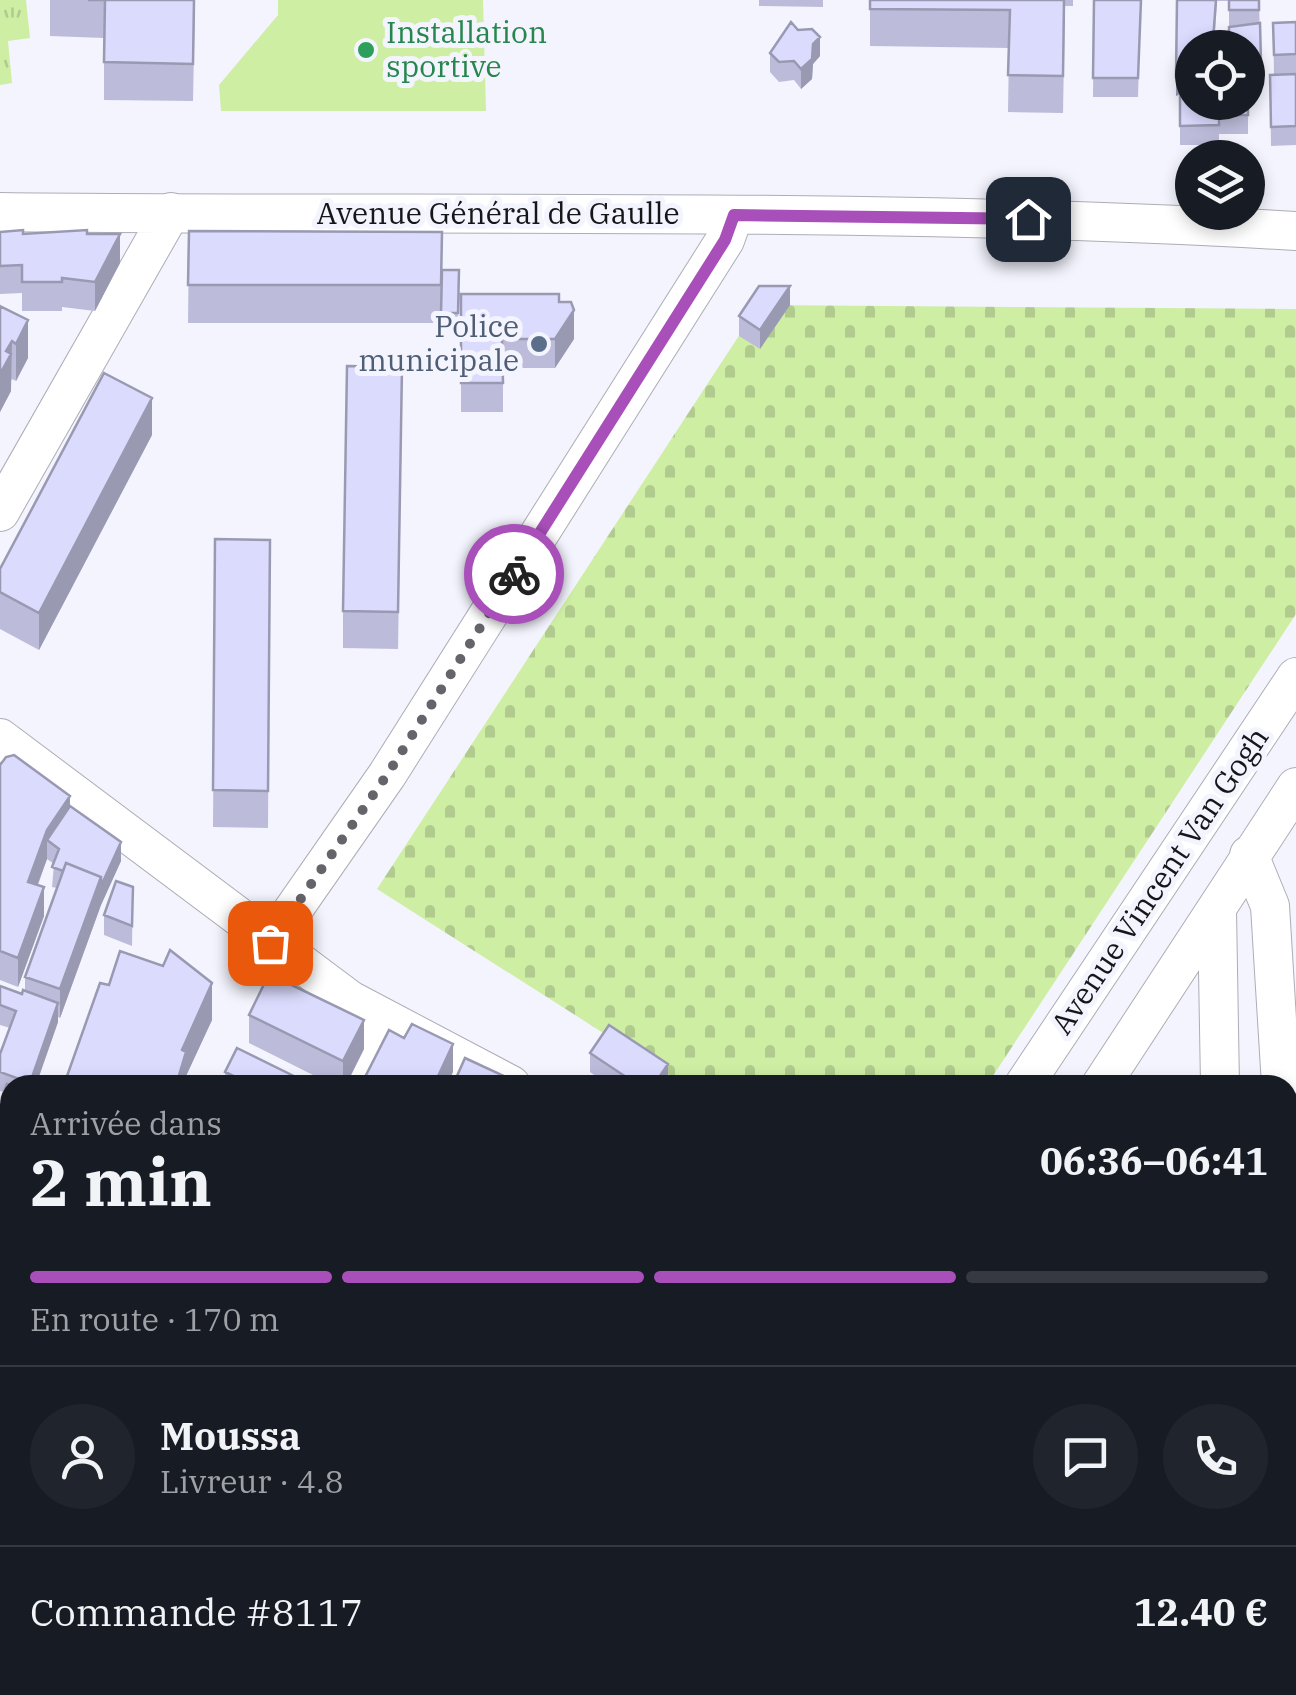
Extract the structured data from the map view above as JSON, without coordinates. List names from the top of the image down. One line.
{"streets":{"street":["Avenue Général de Gaulle","Avenue Vincent Van Gogh"]},"places":["Installation sportive","Police municipale"],"page":{"heading":["2 min","Arrivée dans","06:36–06:41"],"panel":["Moussa","Livreur · 4.8","Commande #8117","12.40 €"],"bar":"En route · 170 m"}}
